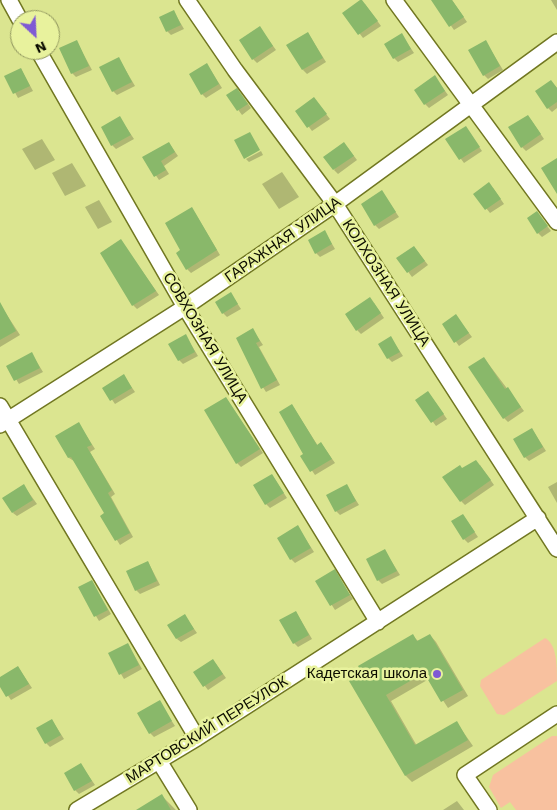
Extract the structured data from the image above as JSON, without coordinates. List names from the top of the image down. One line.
{"streets":{"street":["ГАРАЖНАЯ УЛИЦА","КОЛХОЗНАЯ УЛИЦА","СОВХОЗНАЯ УЛИЦА","МАРТОВСКИЙ ПЕРЕУЛОК"]},"crossings":[["ГАРАЖНАЯ УЛИЦА","КОЛХОЗНАЯ УЛИЦА"],["ГАРАЖНАЯ УЛИЦА","СОВХОЗНАЯ УЛИЦА"],["КОЛХОЗНАЯ УЛИЦА","МАРТОВСКИЙ ПЕРЕУЛОК"],["СОВХОЗНАЯ УЛИЦА","МАРТОВСКИЙ ПЕРЕУЛОК"]],"places":["Кадетская школа"],"north":"bottom right"}
